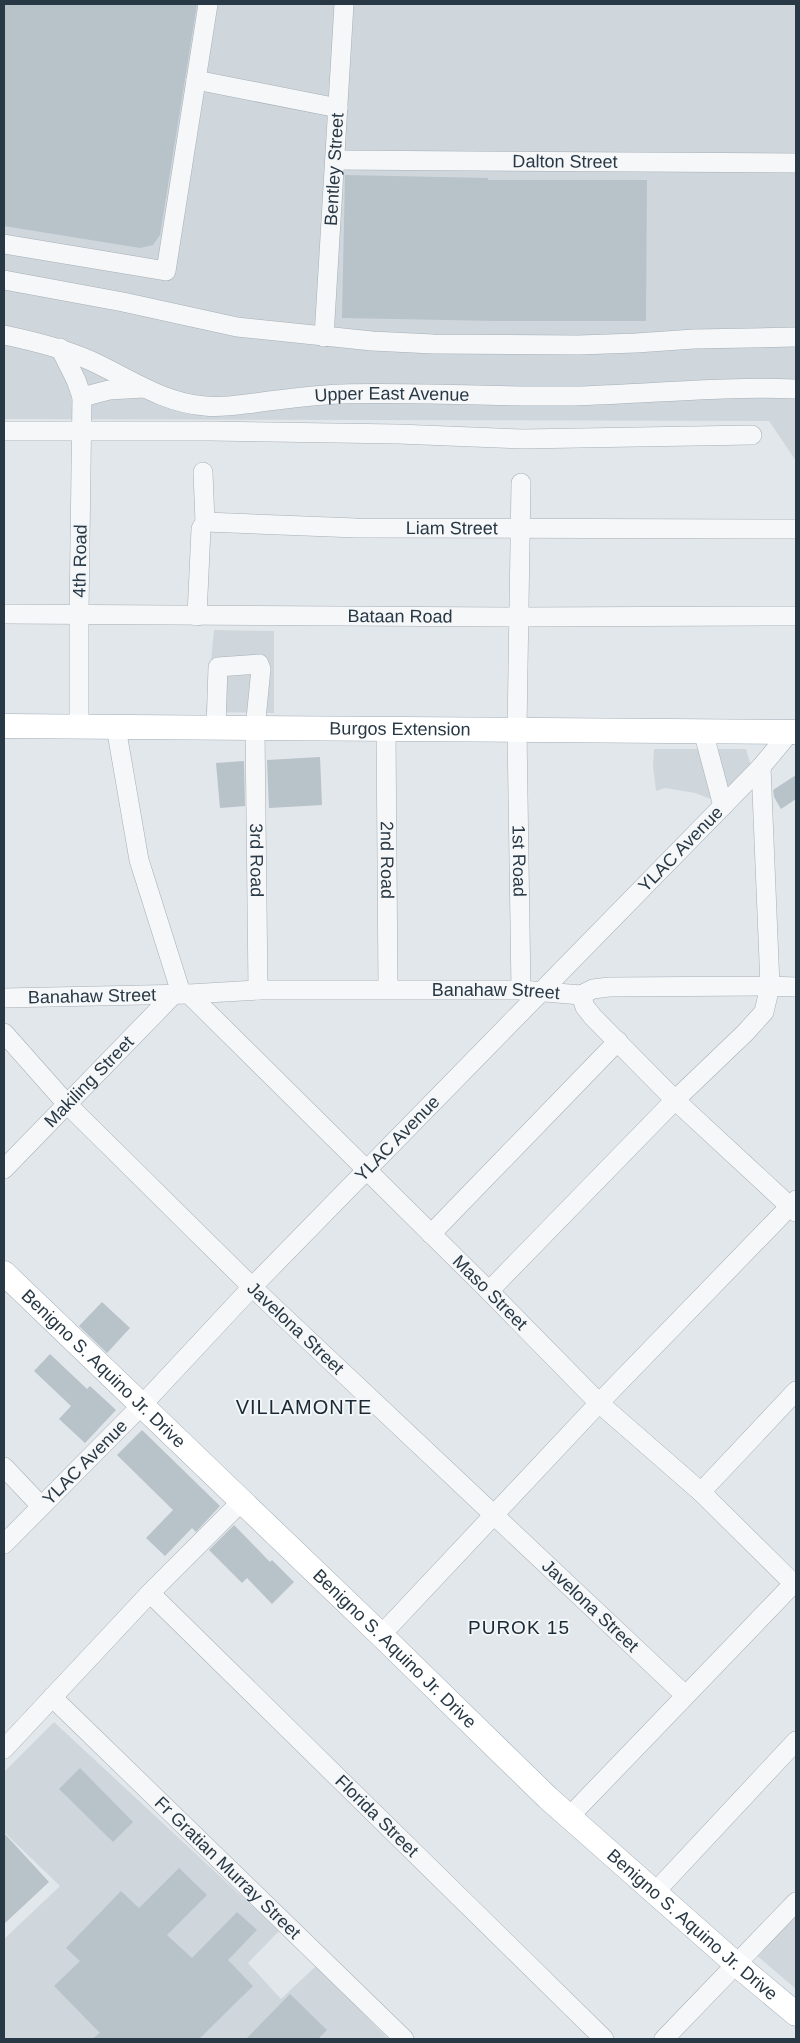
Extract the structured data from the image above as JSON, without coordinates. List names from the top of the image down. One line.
{"streets":{"main road":["Burgos Extension","Benigno S. Aquino Jr. Drive"],"street":["Dalton Street","Bentley Street","Upper East Avenue","Liam Street","4th Road","Bataan Road","YLAC Avenue","3rd Road","2nd Road","1st Road","Banahaw Street","Makiling Street","Maso Street","Javelona Street","Florida Street","Fr Gratian Murray Street"]},"crossings":[["Dalton Street","Bentley Street"],["Upper East Avenue","4th Road"],["Liam Street","1st Road"],["4th Road","Bataan Road"],["4th Road","Burgos Extension"],["Bataan Road","1st Road"],["Burgos Extension","YLAC Avenue"],["Burgos Extension","3rd Road"],["Burgos Extension","2nd Road"],["Burgos Extension","1st Road"],["YLAC Avenue","Banahaw Street"],["YLAC Avenue","Maso Street"],["YLAC Avenue","Javelona Street"],["YLAC Avenue","Benigno S. Aquino Jr. Drive"],["3rd Road","Banahaw Street"],["2nd Road","Banahaw Street"],["1st Road","Banahaw Street"],["Banahaw Street","Makiling Street"],["Banahaw Street","Maso Street"],["Makiling Street","Maso Street"],["Makiling Street","Javelona Street"]],"districts":["VILLAMONTE","PUROK 15"]}
